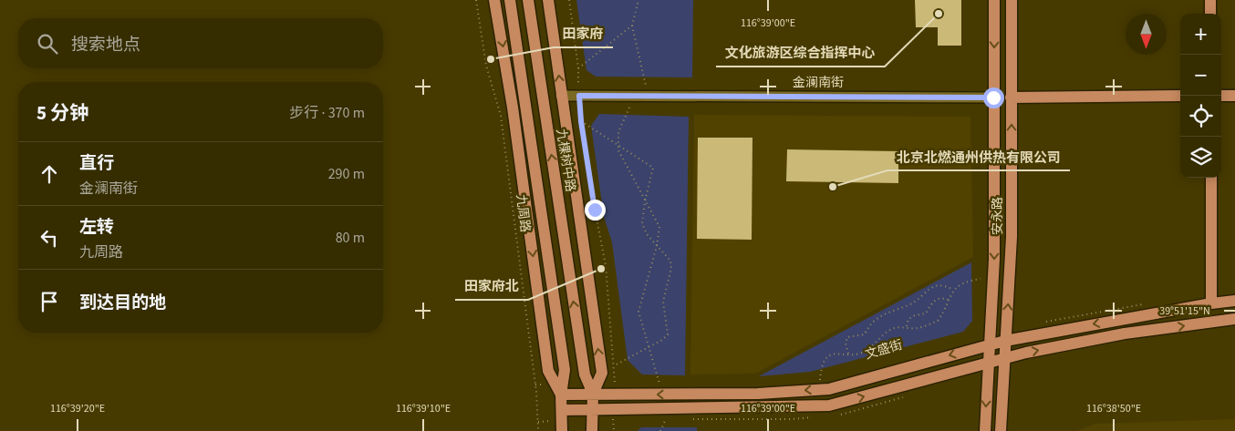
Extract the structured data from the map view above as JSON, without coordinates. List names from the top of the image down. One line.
{"streets":{"main road":["九棵树中路","安永路","文盛街"],"street":["金澜南街"],"path":["九周路"]},"crossings":[["金澜南街","安永路"],["九棵树中路","文盛街"],["安永路","文盛街"]],"places":["文化旅游区综合指挥中心","田家府","北京北燃通州供热有限公司","田家府北"],"north":"bottom","page":{"map_buttons":["+","−"],"search":"搜索地点","heading":["5 分钟","步行 · 370 m"],"list":[["直行","金澜南街","290 m"],["左转","九周路","80 m"],"到达目的地"]},"coordinates":["116°39'00\"E","39°51'15\"N","116°39'20\"E","116°39'10\"E","116°38'50\"E"]}
